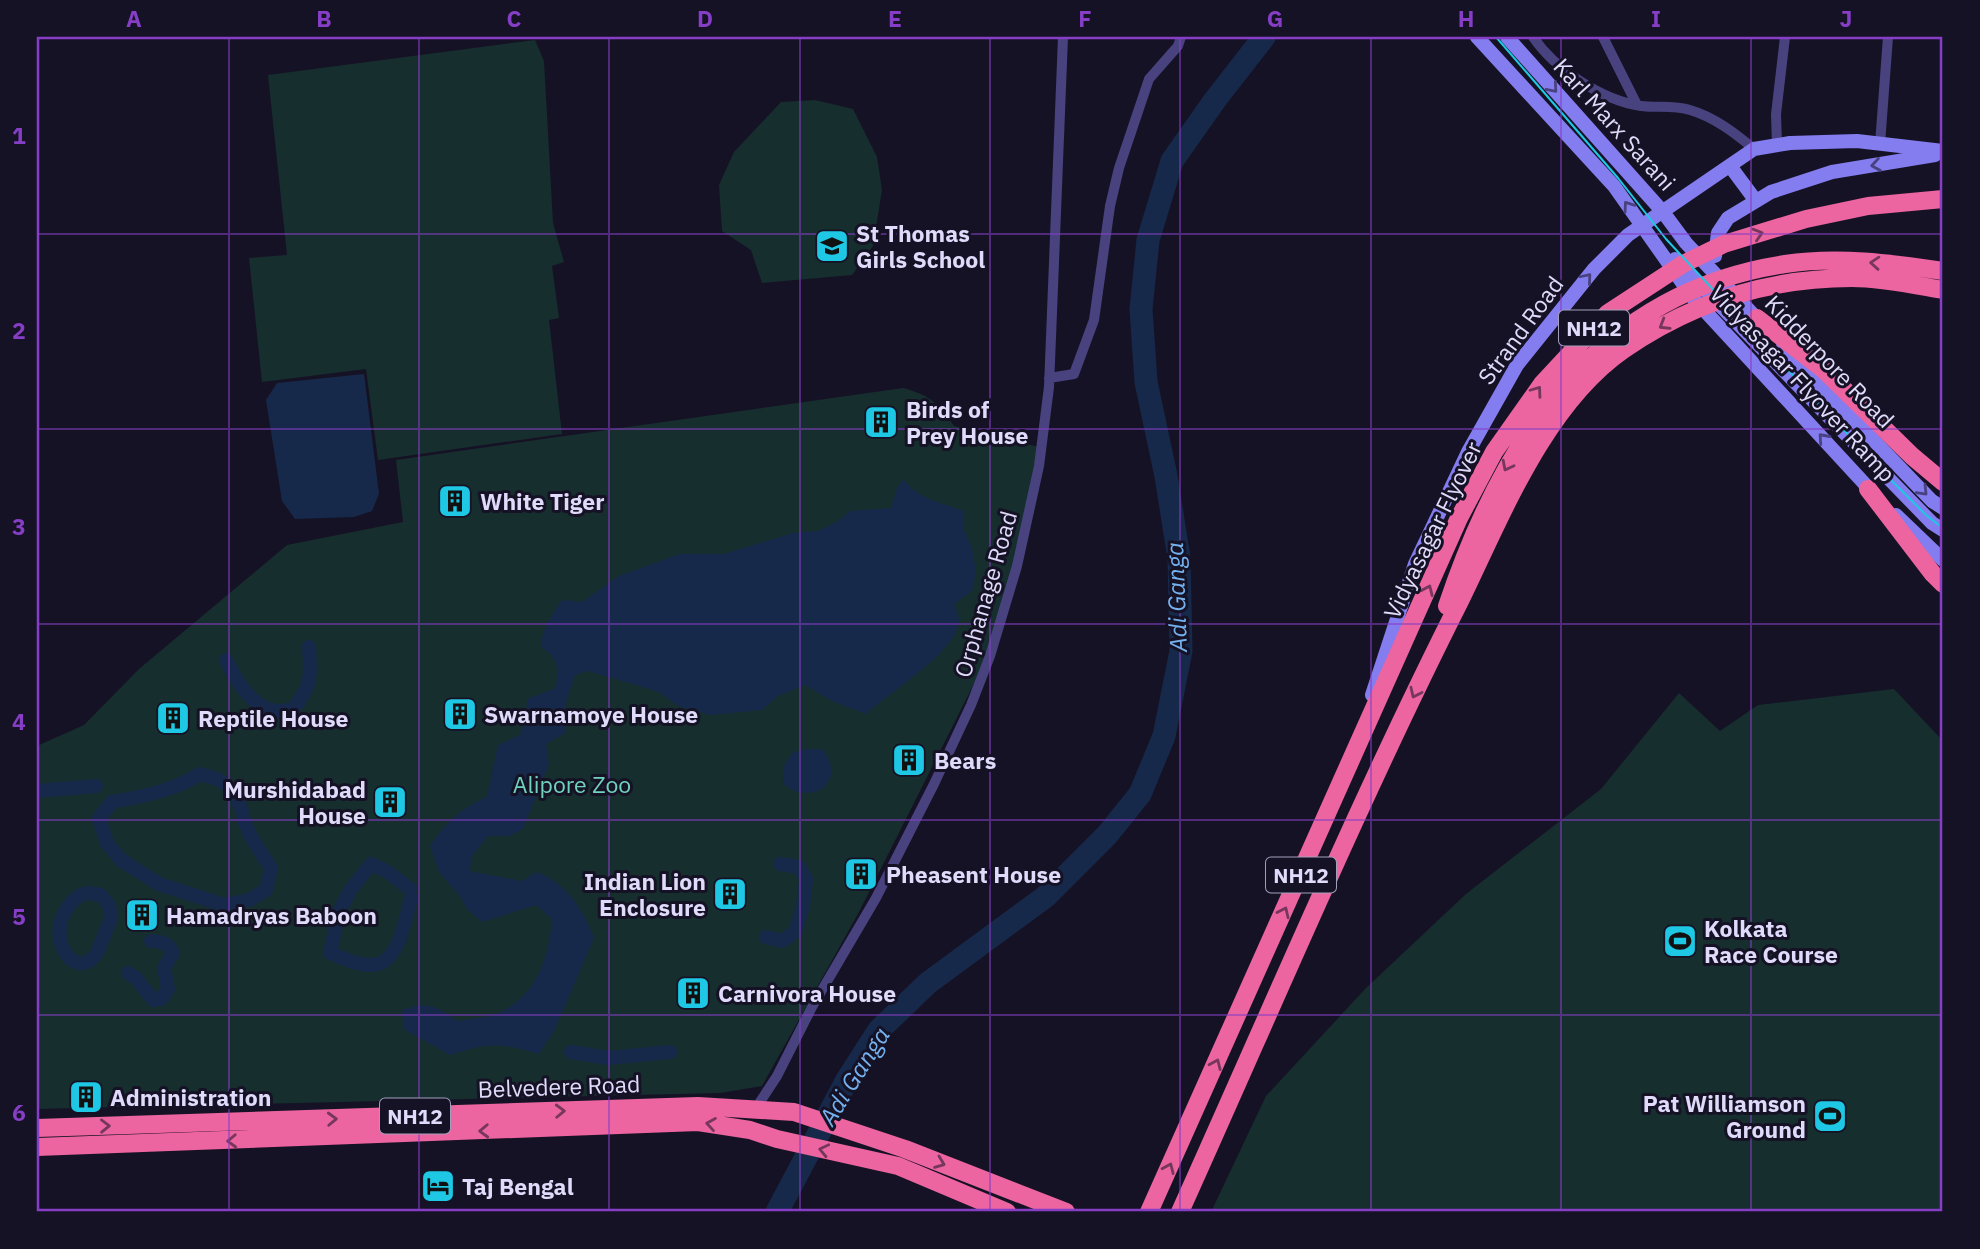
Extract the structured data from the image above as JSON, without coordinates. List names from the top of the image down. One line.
{"streets":{"highway":["NH12","Vidyasagar Flyover","Belvedere Road"],"main road":["Karl Marx Sarani","Strand Road","Kidderpore Road","Vidyasagar Flyover Ramp"],"street":["Orphanage Road"]},"crossings":[["Karl Marx Sarani","Strand Road"],["Karl Marx Sarani","Kidderpore Road"],["NH12","Strand Road"],["NH12","Vidyasagar Flyover"],["Strand Road","Kidderpore Road"],["Strand Road","Vidyasagar Flyover Ramp"],["Strand Road","Vidyasagar Flyover"],["Kidderpore Road","Vidyasagar Flyover Ramp"],["Orphanage Road","Belvedere Road"]],"one_way":["Strand Road","Vidyasagar Flyover Ramp","Vidyasagar Flyover"],"water":["Adi Ganga"],"parks":["Alipore Zoo"],"places":{"school or university":["St Thomas Girls School"],"building":["Birds of Prey House","White Tiger","Swarnamoye House","Reptile House","Bears","Murshidabad House","Pheasent House","Indian Lion Enclosure","Hamadryas Baboon","Carnivora House","Administration"],"sports":["Kolkata Race Course","Pat Williamson Ground"],"hotel":["Taj Bengal"]},"grid":{"columns":["A","B","C","D","E","F","G","H","I","J"],"rows":["1","2","3","4","5","6"]}}
